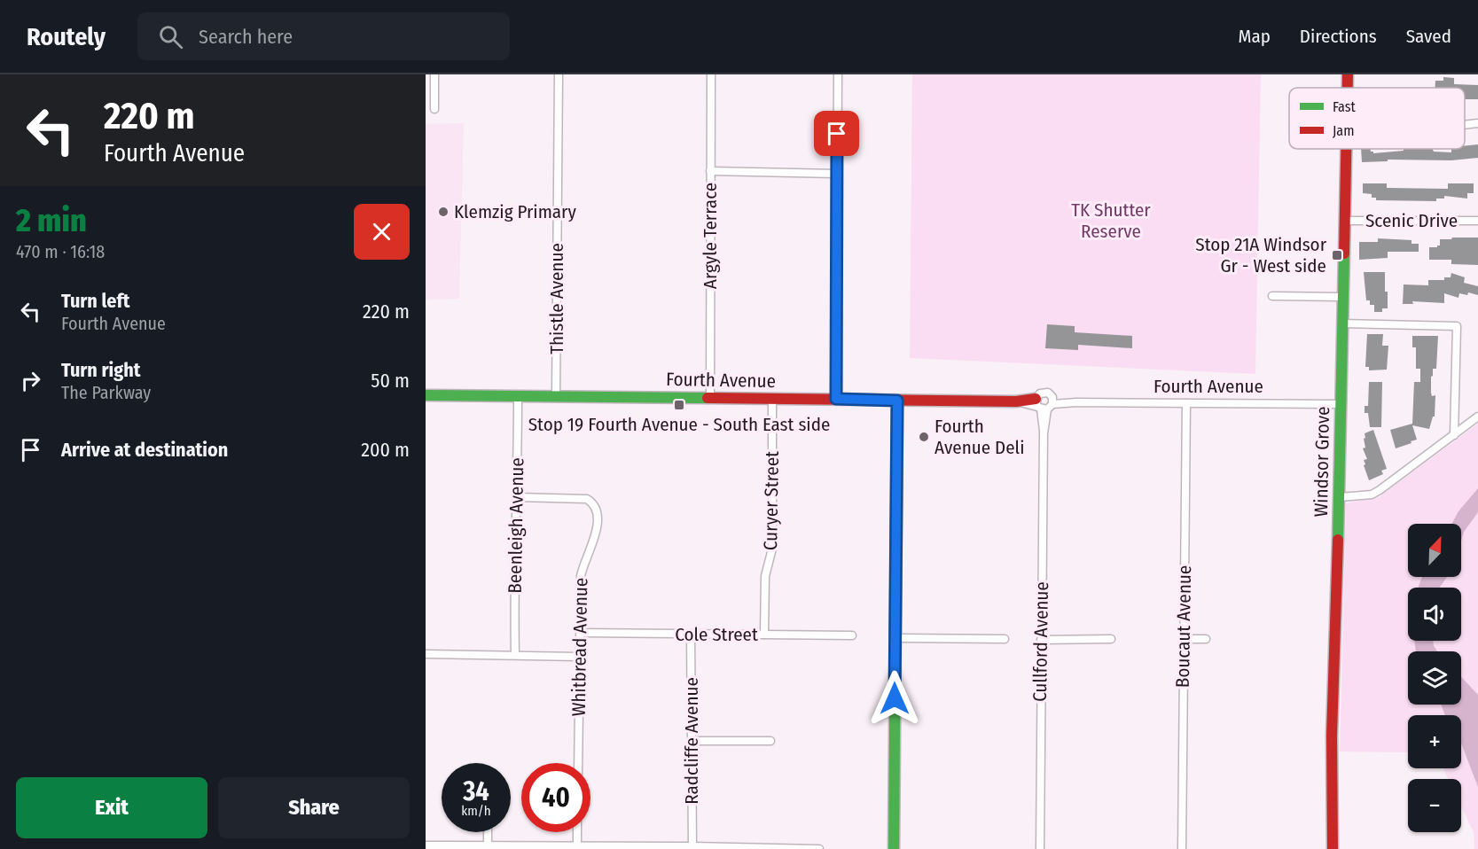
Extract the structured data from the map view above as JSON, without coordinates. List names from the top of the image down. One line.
{"streets":{"street":["Scenic Drive","Argyle Terrace","Thistle Avenue","Fourth Avenue","Windsor Grove","Curyer Street","Beenleigh Avenue","Boucaut Avenue","Cole Street","Cullford Avenue","Whitbread Avenue","Radcliffe Avenue"]},"crossings":[["Scenic Drive","Windsor Grove"],["Argyle Terrace","Fourth Avenue"],["Thistle Avenue","Fourth Avenue"],["Fourth Avenue","Windsor Grove"],["Fourth Avenue","Curyer Street"],["Fourth Avenue","Beenleigh Avenue"],["Fourth Avenue","Boucaut Avenue"],["Fourth Avenue","Cullford Avenue"],["Curyer Street","Cole Street"],["Beenleigh Avenue","Whitbread Avenue"],["Cole Street","Whitbread Avenue"],["Cole Street","Radcliffe Avenue"]],"parks":["TK Shutter Reserve"],"places":{"other":["Klemzig Primary","Fourth Avenue Deli"],"transit":["Stop 21A Windsor Gr - West side","Stop 19 Fourth Avenue - South East side"]},"legend":["Fast","Jam"],"north":"top right","page":{"header":"Routely","search":"Search here","nav":["Map","Directions","Saved"],"turn":["220 m","Fourth Avenue"],"heading":["2 min","470 m · 16:18"],"list":[{"name":"Turn left","note":"Fourth Avenue","value":"220 m"},{"name":"Turn right","note":"The Parkway","value":"50 m"},{"name":"Arrive at destination","value":"200 m"}],"map_buttons":["+","−"],"speed":"34 km/h","limit":"40","buttons":["Exit","Share"]}}
